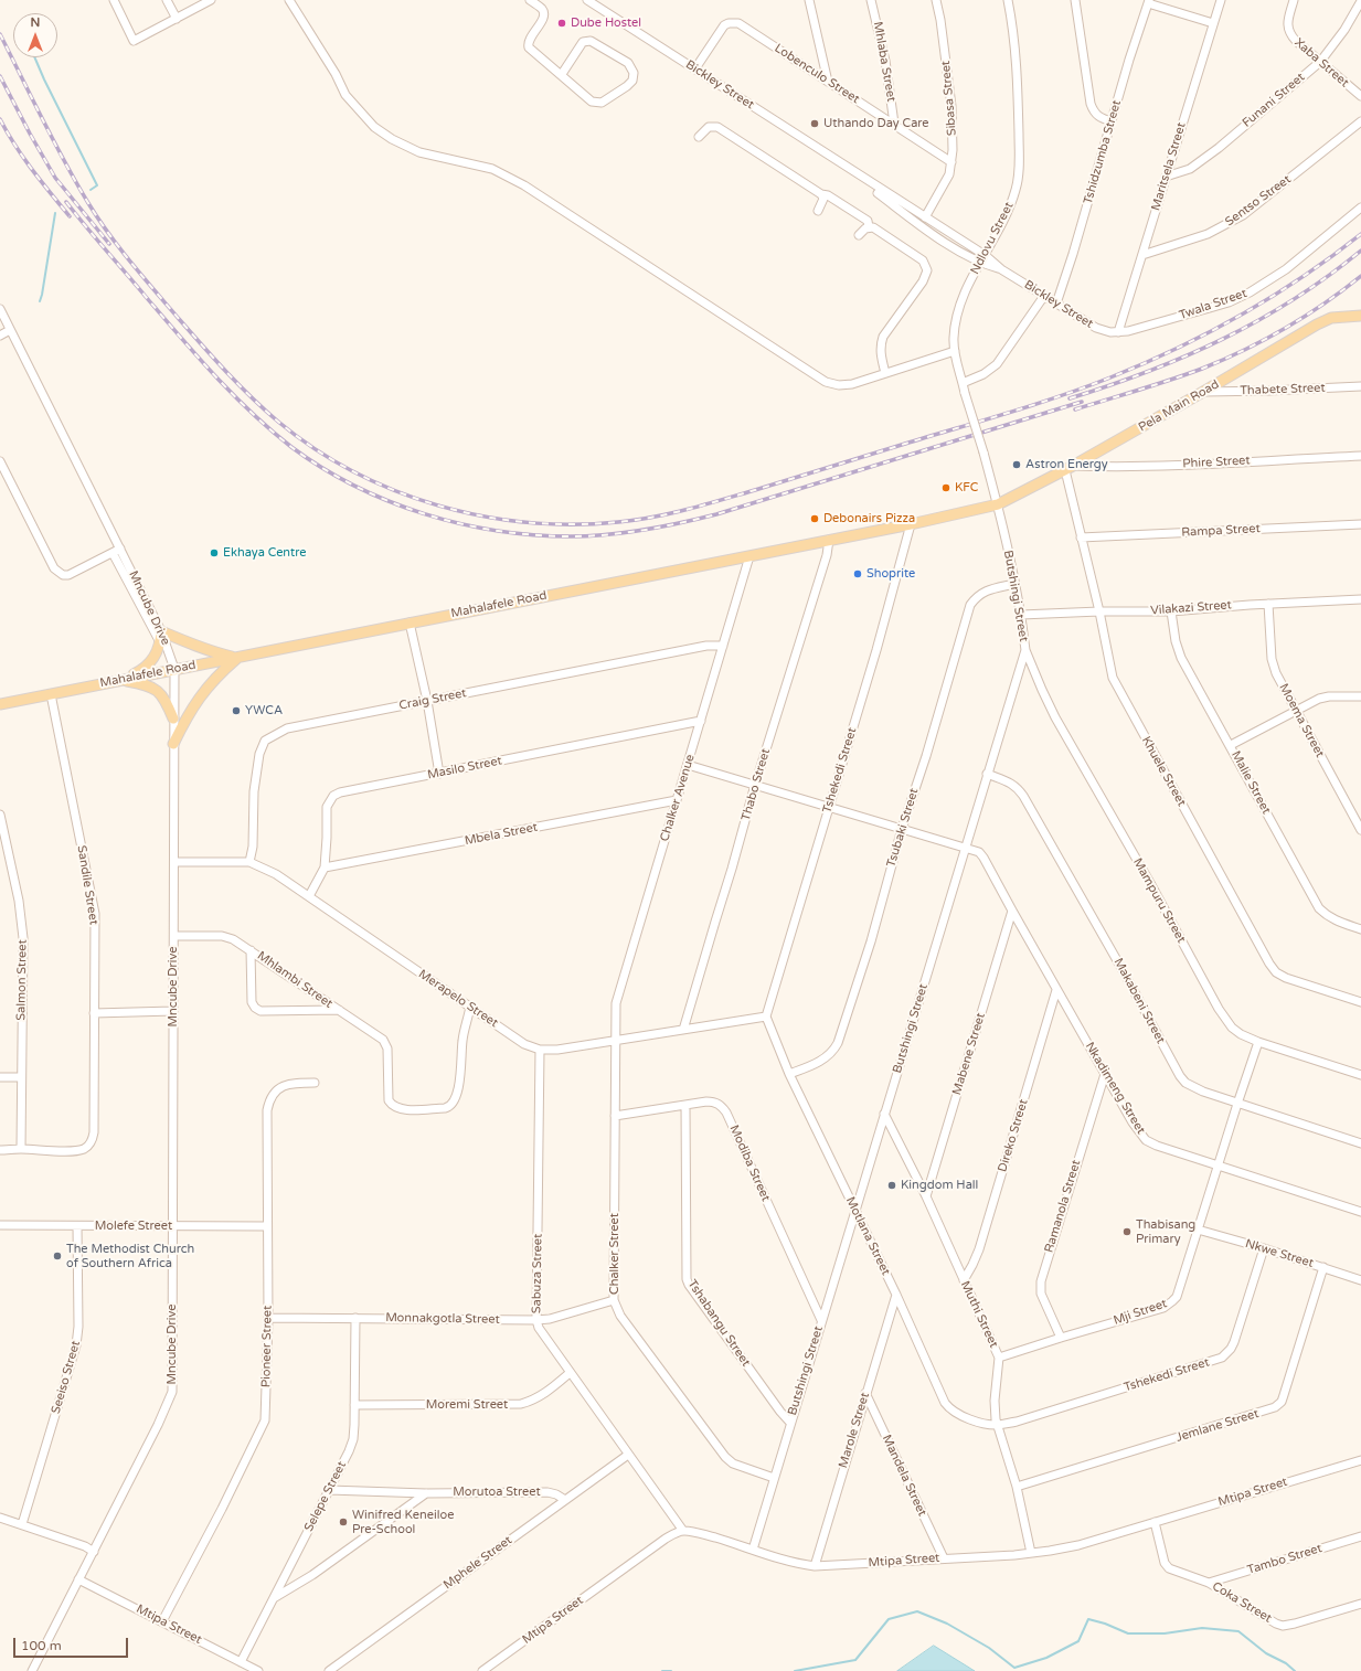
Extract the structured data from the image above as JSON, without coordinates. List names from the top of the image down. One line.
{"streets":{"main road":["Pela Main Road","Mahalafele Road"],"street":["Mhlaba Street","Xaba Street","Lobenculo Street","Bickley Street","Sibasa Street","Funani Street","Tshidzumba Street","Maritsela Street","Sentso Street","Ndlovu Street","Twala Street","Thabete Street","Phire Street","Rampa Street","Butshingi Street","Mncube Drive","Vilakazi Street","Craig Street","Moema Street","Masilo Street","Tshekedi Street","Khuele Street","Malie Street","Thabo Street","Chalker Avenue","Tsubaki Street","Mbela Street","Sandile Street","Mampuru Street","Salmon Street","Mhlambi Street","Merapelo Street","Makabeni Street","Mabene Street","Nkadimeng Street","Direko Street","Modiba Street","Ramanola Street","Molefe Street","Motlana Street","Chalker Street","Nkwe Street","Sabuza Street","Mji Street","Muthi Street","Monnakgotla Street","Tshabangu Street","Pioneer Street","Seeiso Street","Moremi Street","Jemlane Street","Marole Street","Mandela Street","Morutoa Street","Mtipa Street","Selepe Street","Tambo Street","Mphele Street","Coka Street"]},"crossings":[["Mhlaba Street","Lobenculo Street"],["Xaba Street","Funani Street"],["Lobenculo Street","Bickley Street"],["Lobenculo Street","Sibasa Street"],["Bickley Street","Sibasa Street"],["Bickley Street","Tshidzumba Street"],["Bickley Street","Maritsela Street"],["Bickley Street","Ndlovu Street"],["Bickley Street","Twala Street"],["Funani Street","Maritsela Street"],["Maritsela Street","Sentso Street"],["Maritsela Street","Twala Street"],["Ndlovu Street","Butshingi Street"],["Thabete Street","Pela Main Road"],["Pela Main Road","Phire Street"],["Pela Main Road","Butshingi Street"],["Pela Main Road","Mahalafele Road"],["Pela Main Road","Khuele Street"],["Phire Street","Khuele Street"],["Rampa Street","Khuele Street"],["Butshingi Street","Mahalafele Road"],["Butshingi Street","Vilakazi Street"],["Butshingi Street","Tsubaki Street"],["Butshingi Street","Mampuru Street"],["Butshingi Street","Makabeni Street"],["Butshingi Street","Nkadimeng Street"],["Butshingi Street","Modiba Street"],["Butshingi Street","Motlana Street"],["Butshingi Street","Chalker Street"],["Butshingi Street","Muthi Street"],["Butshingi Street","Tshabangu Street"],["Butshingi Street","Mtipa Street"],["Mahalafele Road","Mncube Drive"],["Mahalafele Road","Tshekedi Street"],["Mahalafele Road","Thabo Street"],["Mahalafele Road","Chalker Avenue"],["Mahalafele Road","Sandile Street"],["Mncube Drive","Mhlambi Street"],["Mncube Drive","Merapelo Street"],["Mncube Drive","Molefe Street"],["Mncube Drive","Mtipa Street"],["Vilakazi Street","Moema Street"],["Vilakazi Street","Khuele Street"],["Vilakazi Street","Malie Street"],["Craig Street","Chalker Avenue"],["Craig Street","Merapelo Street"],["Masilo Street","Chalker Avenue"],["Masilo Street","Mbela Street"],["Masilo Street","Merapelo Street"],["Tshekedi Street","Merapelo Street"],["Tshekedi Street","Nkadimeng Street"],["Tshekedi Street","Motlana Street"],["Tshekedi Street","Nkwe Street"],["Tshekedi Street","Muthi Street"],["Thabo Street","Merapelo Street"],["Thabo Street","Nkadimeng Street"],["Chalker Avenue","Mbela Street"],["Chalker Avenue","Merapelo Street"],["Chalker Avenue","Nkadimeng Street"],["Chalker Avenue","Chalker Street"],["Tsubaki Street","Nkadimeng Street"],["Tsubaki Street","Motlana Street"],["Sandile Street","Salmon Street"],["Mampuru Street","Mji Street"],["Mhlambi Street","Merapelo Street"],["Merapelo Street","Motlana Street"],["Merapelo Street","Chalker Street"],["Merapelo Street","Sabuza Street"],["Makabeni Street","Mji Street"],["Mabene Street","Nkadimeng Street"],["Mabene Street","Muthi Street"],["Nkadimeng Street","Direko Street"],["Nkadimeng Street","Ramanola Street"],["Nkadimeng Street","Mji Street"],["Direko Street","Muthi Street"],["Modiba Street","Chalker Street"],["Modiba Street","Tshabangu Street"],["Ramanola Street","Mji Street"],["Molefe Street","Pioneer Street"],["Molefe Street","Seeiso Street"],["Motlana Street","Muthi Street"],["Motlana Street","Marole Street"],["Chalker Street","Monnakgotla Street"],["Nkwe Street","Mji Street"],["Nkwe Street","Jemlane Street"],["Sabuza Street","Monnakgotla Street"],["Sabuza Street","Moremi Street"],["Sabuza Street","Mtipa Street"],["Sabuza Street","Mphele Street"],["Mji Street","Muthi Street"],["Muthi Street","Jemlane Street"],["Muthi Street","Mtipa Street"],["Monnakgotla Street","Pioneer Street"],["Monnakgotla Street","Selepe Street"],["Pioneer Street","Mtipa Street"],["Moremi Street","Selepe Street"],["Marole Street","Mandela Street"],["Marole Street","Mtipa Street"],["Mandela Street","Mtipa Street"],["Morutoa Street","Selepe Street"],["Morutoa Street","Mphele Street"],["Mtipa Street","Selepe Street"],["Mtipa Street","Coka Street"],["Tambo Street","Coka Street"]],"places":["Dube Hostel","Uthando Day Care","Astron Energy","KFC","Debonairs Pizza","Ekhaya Centre","Shoprite","YWCA","Kingdom Hall","Thabisang Primary","The Methodist Church of Southern Africa","Winifred Keneiloe Pre-School"],"scale_bar":"100 m","north":"top"}
